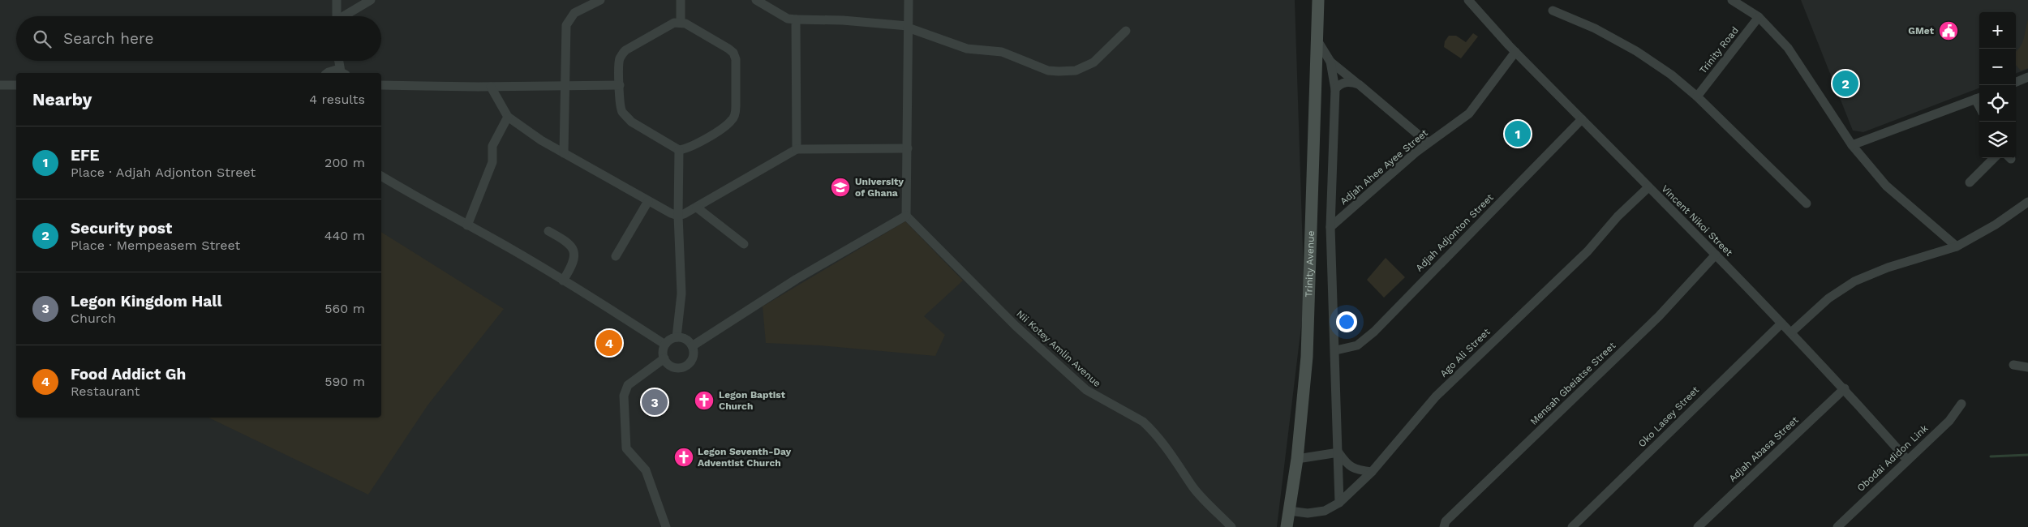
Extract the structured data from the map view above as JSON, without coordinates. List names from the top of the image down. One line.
{"streets":{"street":["Trinity Road","Adjah Ahee Ayee Street","Vincent Nikoi Street","Adjah Adjonton Street","Trinity Avenue","Nii Kotey Amlin Avenue","Ago Ali Street","Mensah Gbeiatse Street","Oko Lasey Street","Adjah Abasa Street","Obodai Adidon Link"]},"crossings":[["Adjah Ahee Ayee Street","Vincent Nikoi Street"],["Vincent Nikoi Street","Adjah Adjonton Street"],["Vincent Nikoi Street","Ago Ali Street"],["Vincent Nikoi Street","Mensah Gbeiatse Street"],["Vincent Nikoi Street","Oko Lasey Street"],["Vincent Nikoi Street","Adjah Abasa Street"],["Vincent Nikoi Street","Obodai Adidon Link"],["Trinity Avenue","Ago Ali Street"]],"places":{"public building":["GMet"],"school or university":["University of Ghana"],"church":["Legon Baptist Church","Legon Seventh-Day Adventist Church"]},"page":{"map_buttons":["+","−"],"search":"Search here","pins":["2","1","4","3"],"heading":["Nearby","4 results"],"list":[{"mark":"1","name":"EFE","note":"Place · Adjah Adjonton Street","value":"200 m"},{"mark":"2","name":"Security post","note":"Place · Mempeasem Street","value":"440 m"},{"mark":"3","name":"Legon Kingdom Hall","note":"Church","value":"560 m"},{"mark":"4","name":"Food Addict Gh","note":"Restaurant","value":"590 m"}]}}
